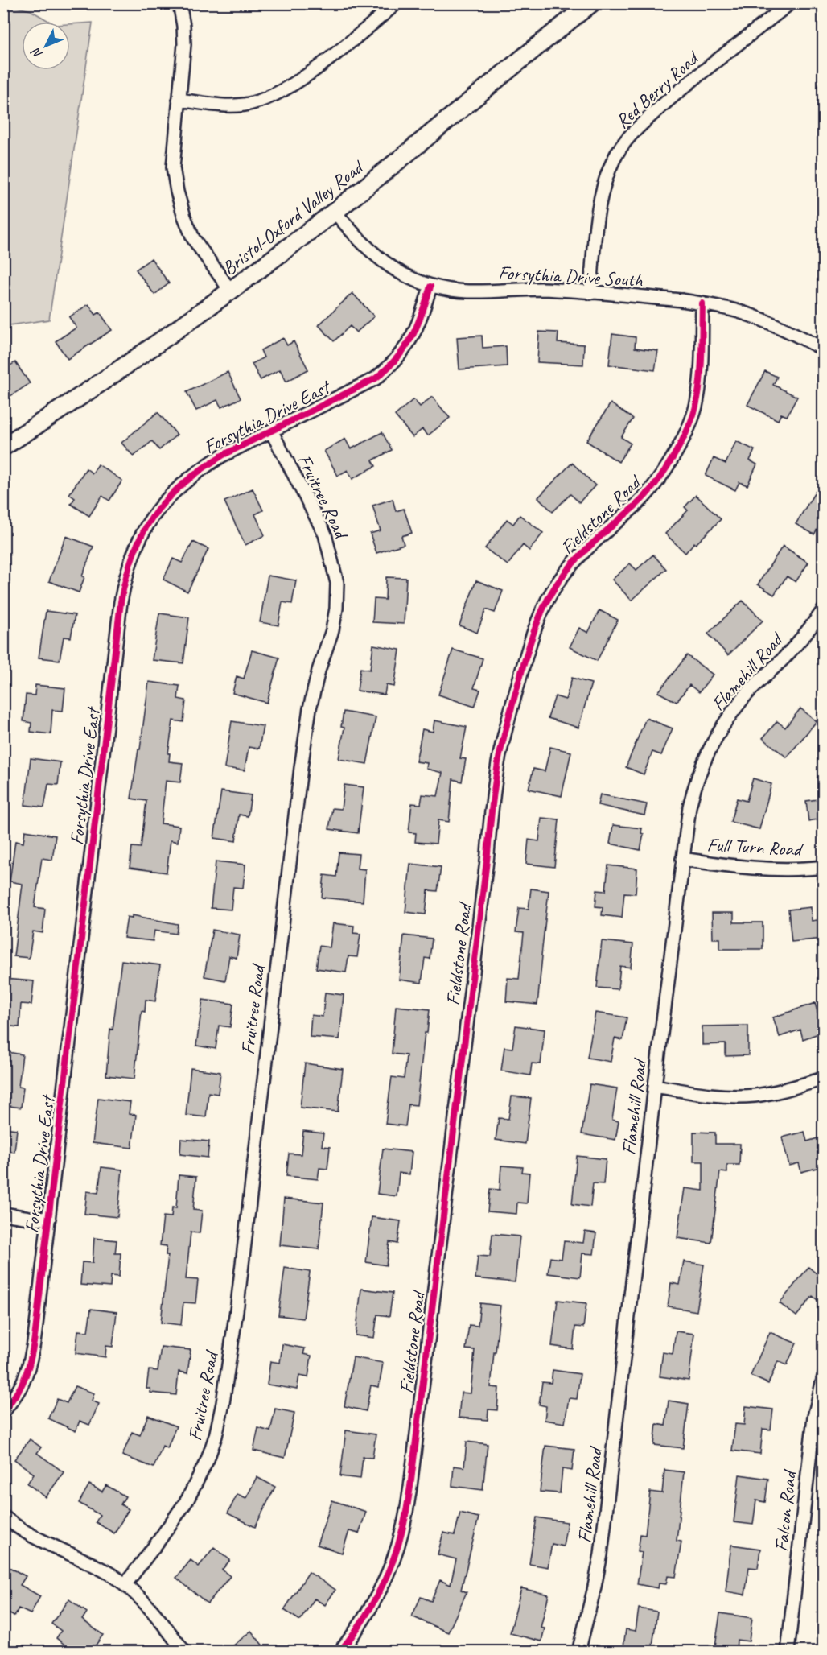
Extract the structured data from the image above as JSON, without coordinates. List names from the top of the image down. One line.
{"streets":{"main road":["Bristol-Oxford Valley Road"],"street":["Red Berry Road","Forsythia Drive South","Forsythia Drive East","Fruitree Road","Fieldstone Road","Flamehill Road","Full Turn Road","Falcon Road"]},"crossings":[["Red Berry Road","Forsythia Drive South"],["Bristol-Oxford Valley Road","Forsythia Drive South"],["Forsythia Drive South","Forsythia Drive East"],["Forsythia Drive South","Fieldstone Road"],["Forsythia Drive East","Fruitree Road"],["Flamehill Road","Full Turn Road"]],"north":"bottom left"}
